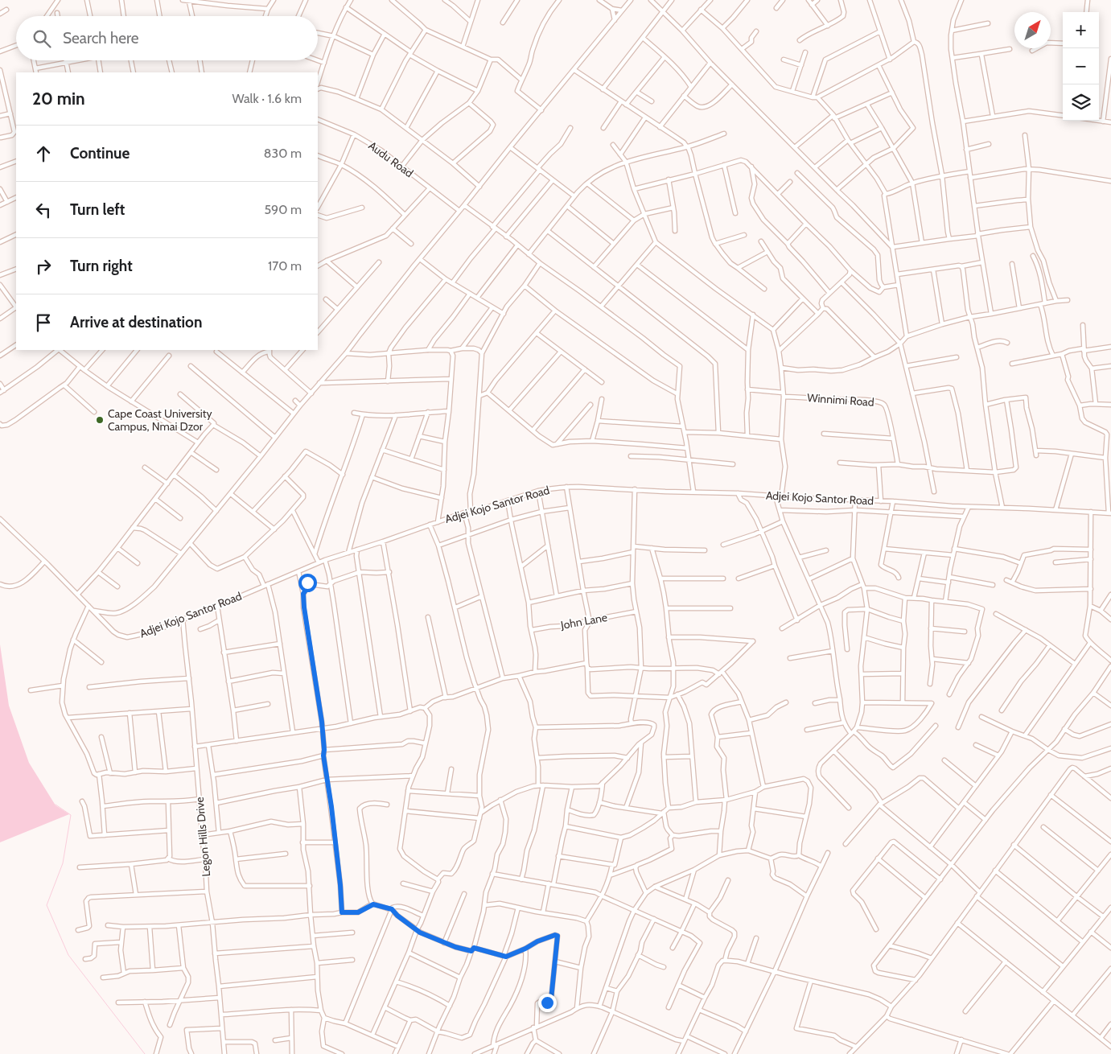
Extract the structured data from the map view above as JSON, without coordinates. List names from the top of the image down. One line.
{"streets":{"street":["Audu Road","Winnimi Road","Adjei Kojo Santor Road","John Lane","Legon Hills Drive"]},"crossings":[["Adjei Kojo Santor Road","Legon Hills Drive"]],"places":["Cape Coast University Campus, Nmai Dzor"],"north":"top right","page":{"map_buttons":["+","−"],"search":"Search here","heading":["20 min","Walk · 1.6 km"],"list":[["Continue","830 m"],["Turn left","590 m"],["Turn right","170 m"],"Arrive at destination"]}}
